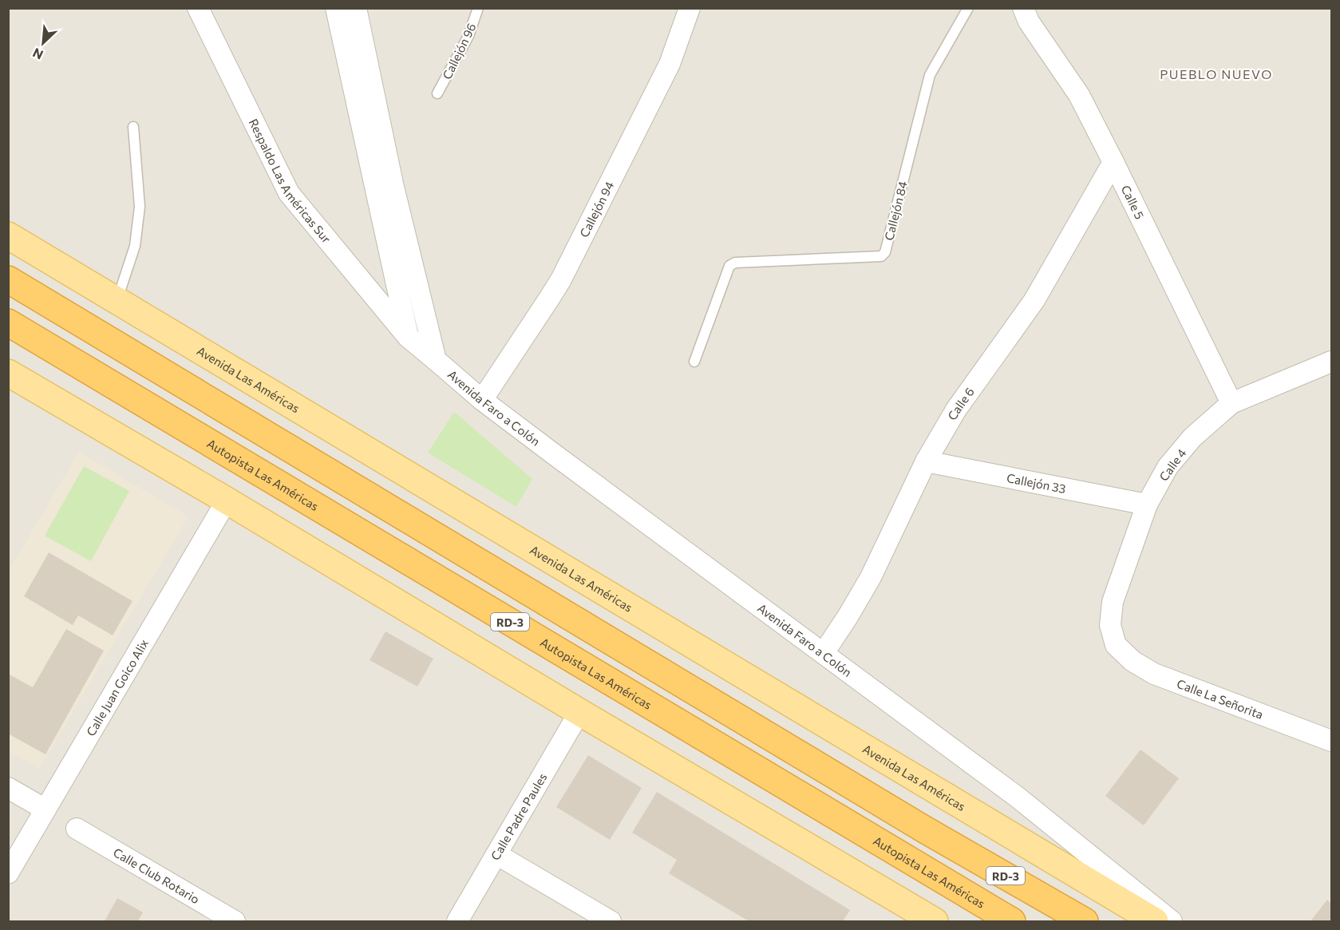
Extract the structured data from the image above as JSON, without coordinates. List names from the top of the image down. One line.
{"streets":{"highway":["Autopista Las Américas","RD-3"],"main road":["Avenida Las Américas"],"street":["Respaldo Las Américas Sur","Calle 5","Callejón 94","Calle 6","Avenida Faro a Colón","Calle 4","Callejón 33","Calle Juan Goico Alix","Calle La Señorita","Calle Padre Paules","Calle Club Rotario"],"lane":["Callejón 96","Callejón 84"]},"crossings":[["Respaldo Las Américas Sur","Avenida Faro a Colón"],["Calle 5","Calle 6"],["Calle 5","Calle 4"],["Callejón 94","Avenida Faro a Colón"],["Calle 6","Avenida Faro a Colón"],["Calle 6","Callejón 33"],["Calle 4","Callejón 33"],["Calle 4","Calle La Señorita"]],"districts":["PUEBLO NUEVO"],"north":"bottom left"}
